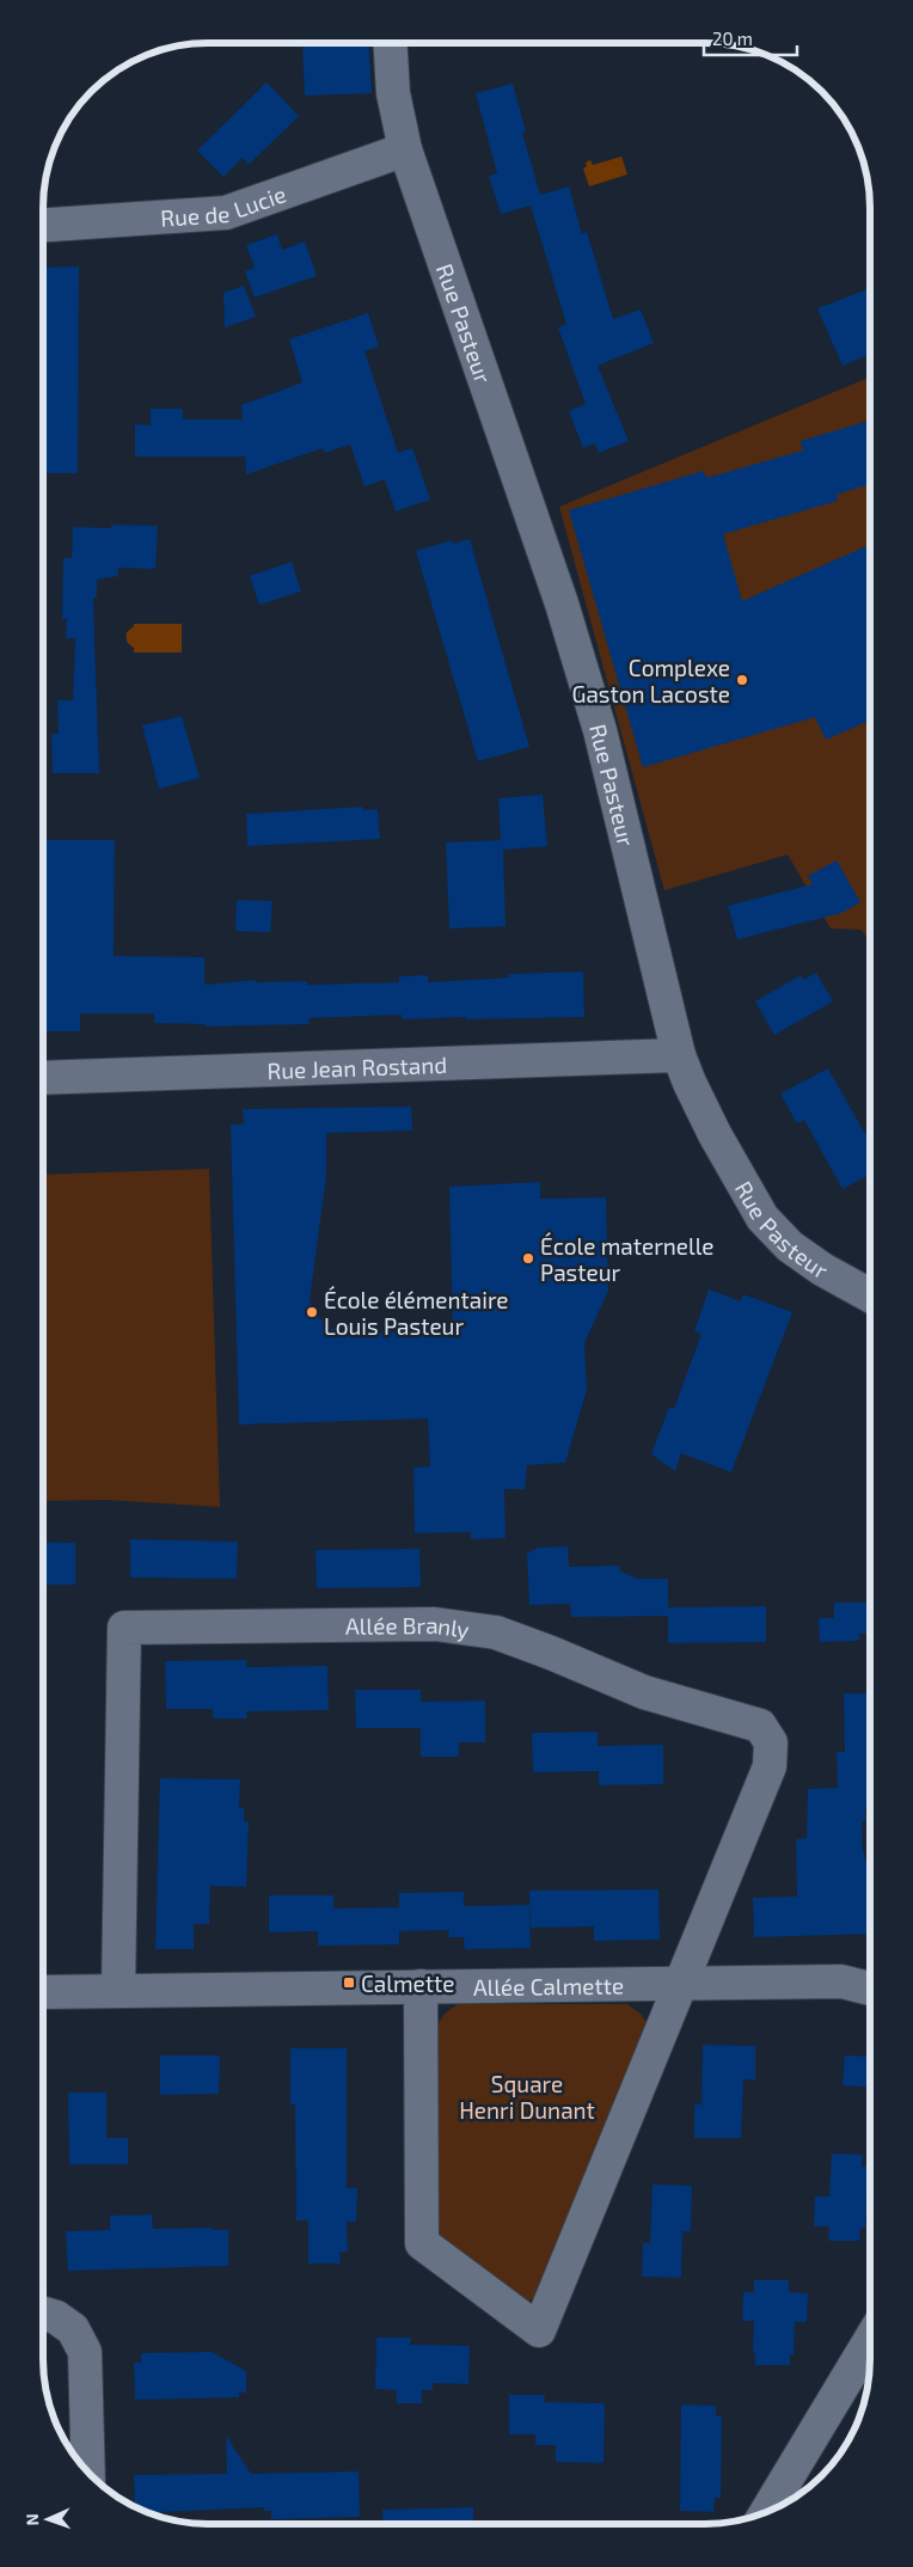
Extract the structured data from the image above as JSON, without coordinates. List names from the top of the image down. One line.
{"streets":{"street":["Rue de Lucie","Rue Pasteur","Rue Jean Rostand","Allée Branly","Allée Calmette"]},"crossings":[["Rue de Lucie","Rue Pasteur"],["Rue Pasteur","Rue Jean Rostand"],["Allée Branly","Allée Calmette"]],"parks":["Square Henri Dunant"],"places":{"other":["Complexe Gaston Lacoste","École maternelle Pasteur","École élémentaire Louis Pasteur"],"transit":["Calmette"]},"scale_bar":"20 m","north":"left"}
